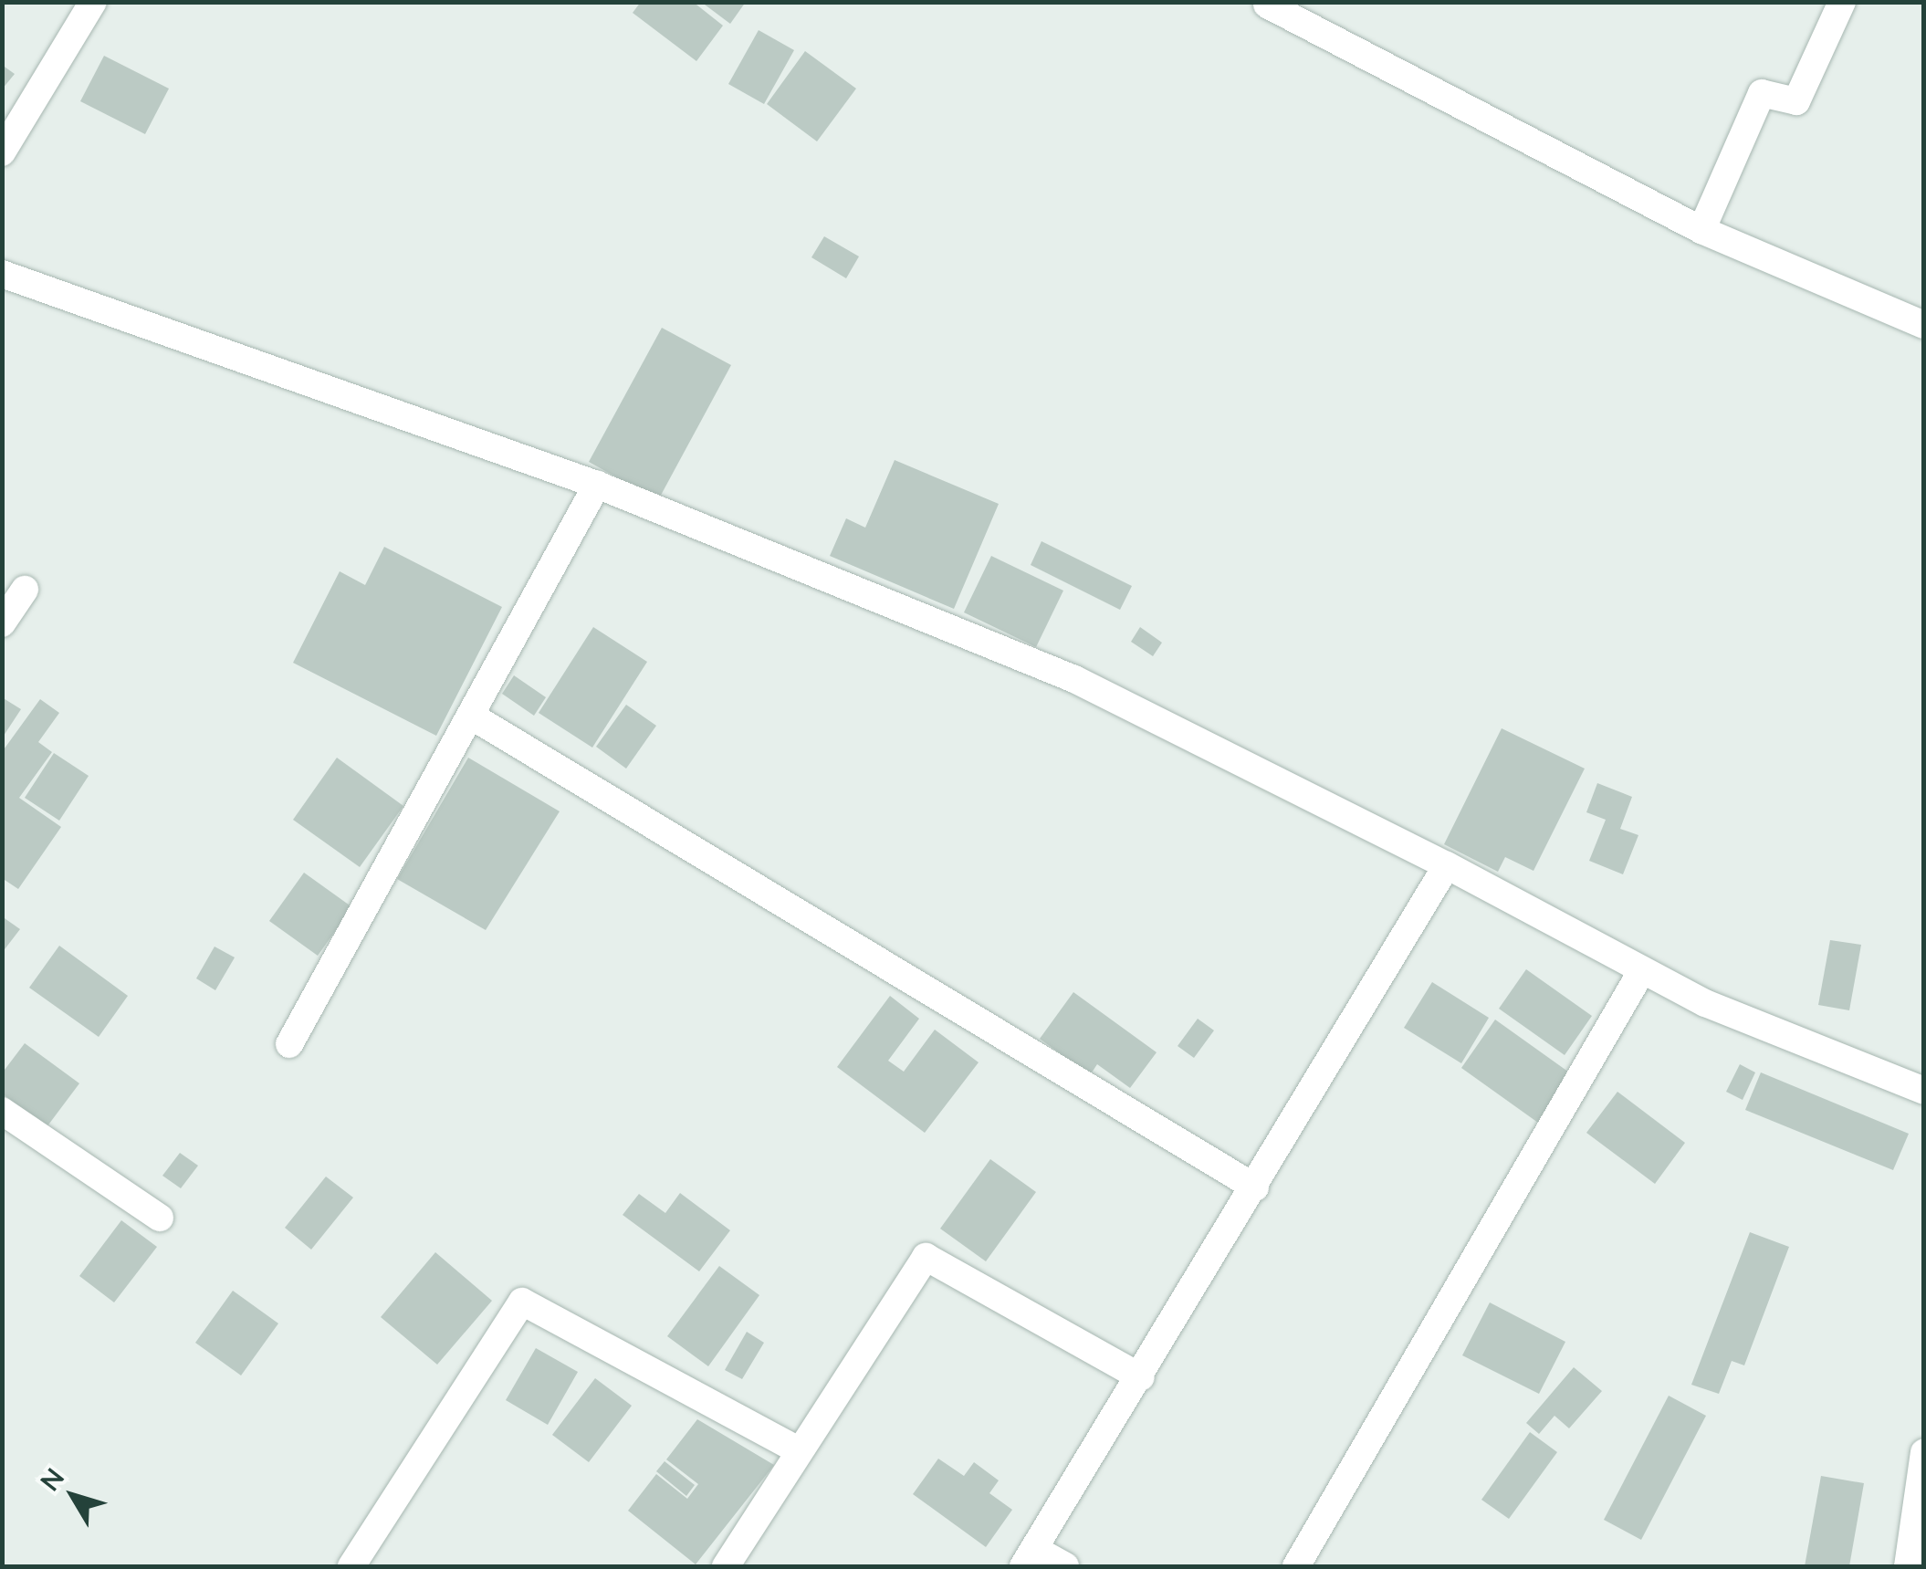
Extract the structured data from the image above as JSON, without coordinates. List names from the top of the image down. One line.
{"north":"top left"}
